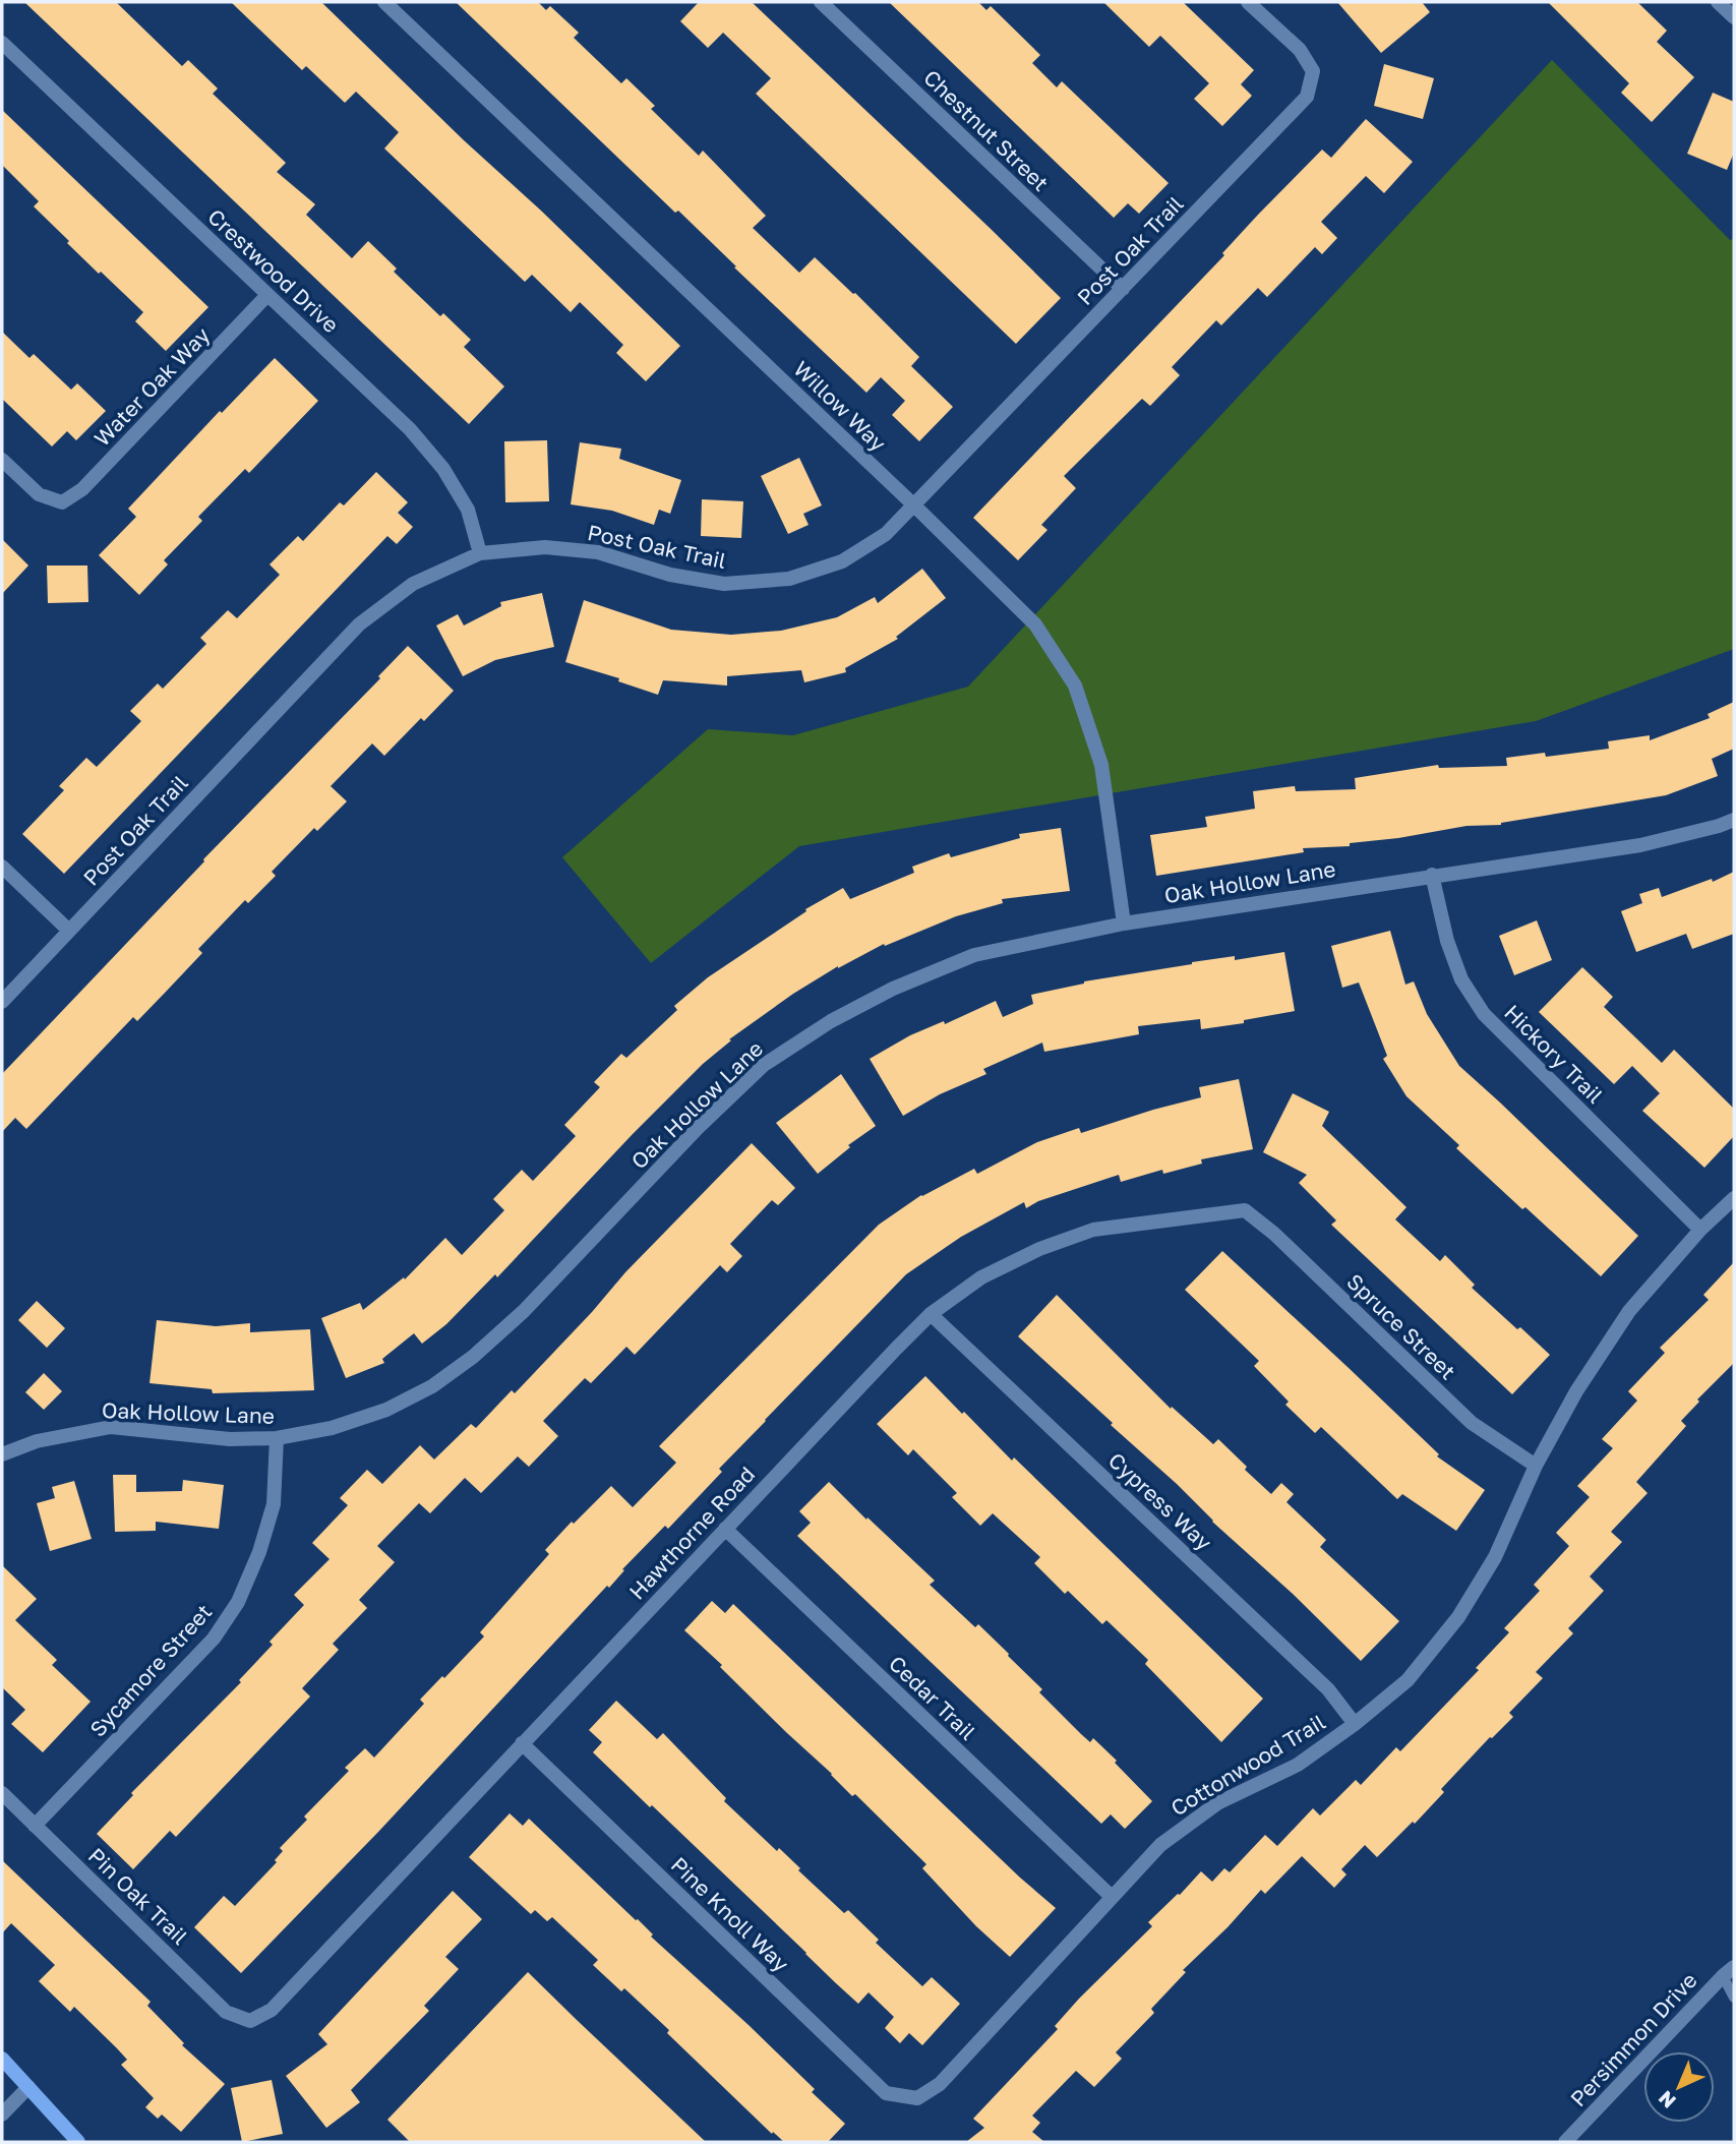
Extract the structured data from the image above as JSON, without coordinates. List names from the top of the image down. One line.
{"streets":{"street":["Chestnut Street","Post Oak Trail","Crestwood Drive","Water Oak Way","Willow Way","Oak Hollow Lane","Hickory Trail","Spruce Street","Cypress Way","Hawthorne Road","Sycamore Street","Cedar Trail","Cottonwood Trail","Pin Oak Trail","Pine Knoll Way","Persimmon Drive"]},"crossings":[["Chestnut Street","Post Oak Trail"],["Post Oak Trail","Crestwood Drive"],["Post Oak Trail","Willow Way"],["Crestwood Drive","Water Oak Way"],["Willow Way","Oak Hollow Lane"],["Oak Hollow Lane","Hickory Trail"],["Oak Hollow Lane","Sycamore Street"],["Hickory Trail","Cottonwood Trail"],["Spruce Street","Hawthorne Road"],["Spruce Street","Cottonwood Trail"],["Cypress Way","Hawthorne Road"],["Cypress Way","Cottonwood Trail"],["Hawthorne Road","Cedar Trail"],["Hawthorne Road","Pin Oak Trail"],["Hawthorne Road","Pine Knoll Way"],["Sycamore Street","Pin Oak Trail"],["Cedar Trail","Cottonwood Trail"],["Cottonwood Trail","Pine Knoll Way"]],"north":"bottom left"}
